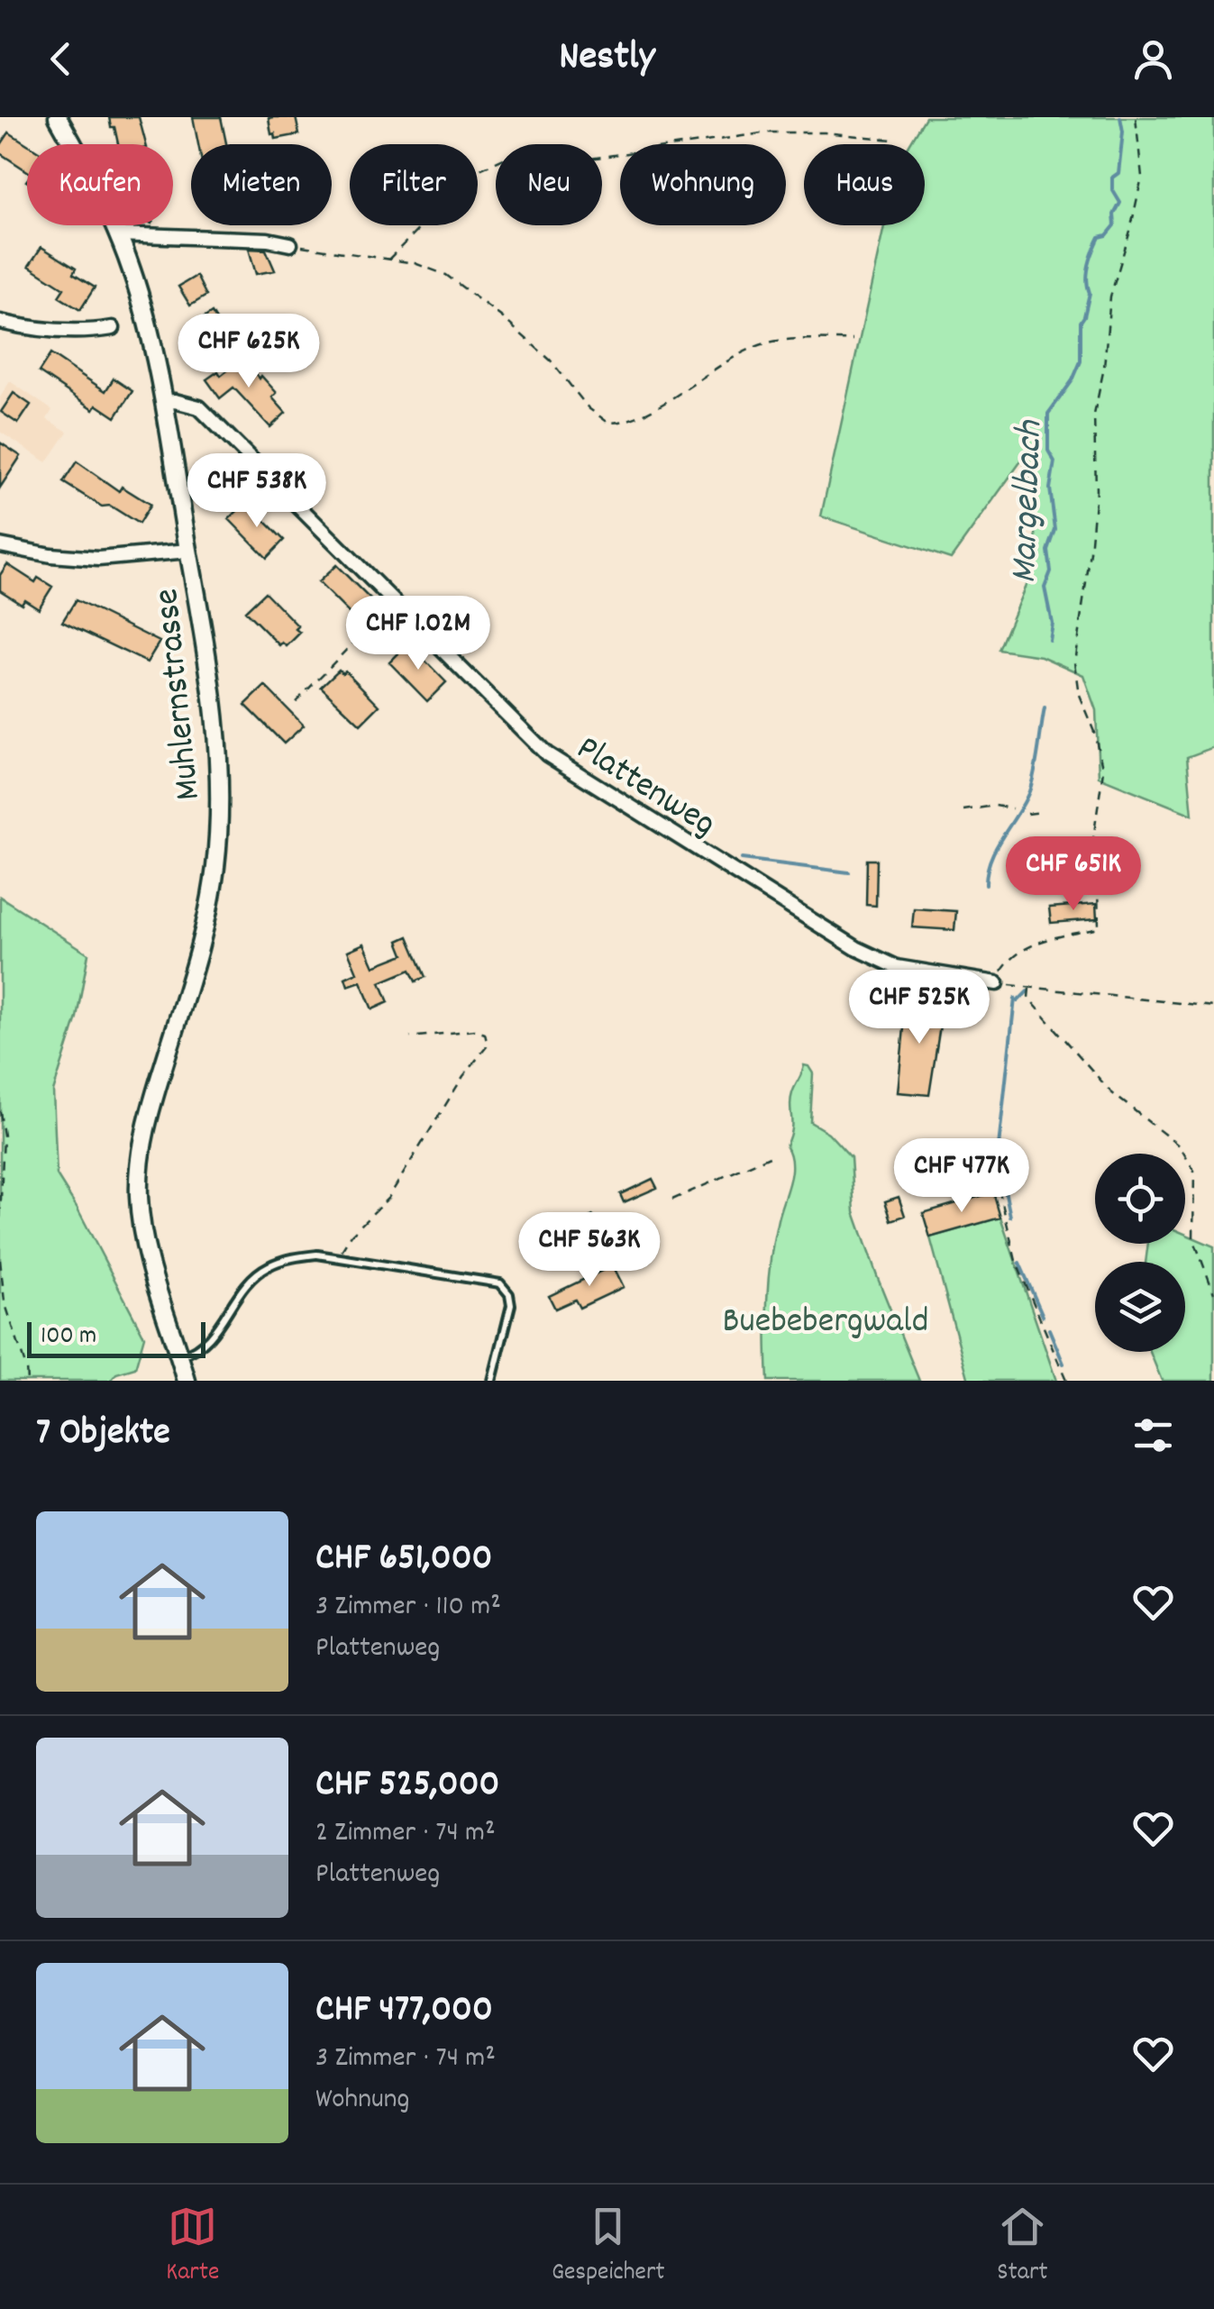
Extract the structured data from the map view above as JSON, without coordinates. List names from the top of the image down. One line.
{"streets":{"street":["Muhlernstrasse","Plattenweg"]},"crossings":[["Muhlernstrasse","Plattenweg"]],"water":["Margelbach"],"parks":["Buebebergwald"],"scale_bar":"100 m","page":{"header":"Nestly","chip":["Kaufen","Mieten","Filter","Neu","Wohnung","Haus"],"price":["CHF 625K","CHF 538K","CHF 1.02M","CHF 651K","CHF 525K","CHF 477K","CHF 563K"],"scale":"100 m","heading":"7 Objekte","list":[{"name":"CHF 651,000","note":"3 Zimmer · 110 m² · Plattenweg"},{"name":"CHF 525,000","note":"2 Zimmer · 74 m² · Plattenweg"},{"name":"CHF 477,000","note":"3 Zimmer · 74 m² · Wohnung"}],"tabs":["Karte","Gespeichert","Start"]}}
